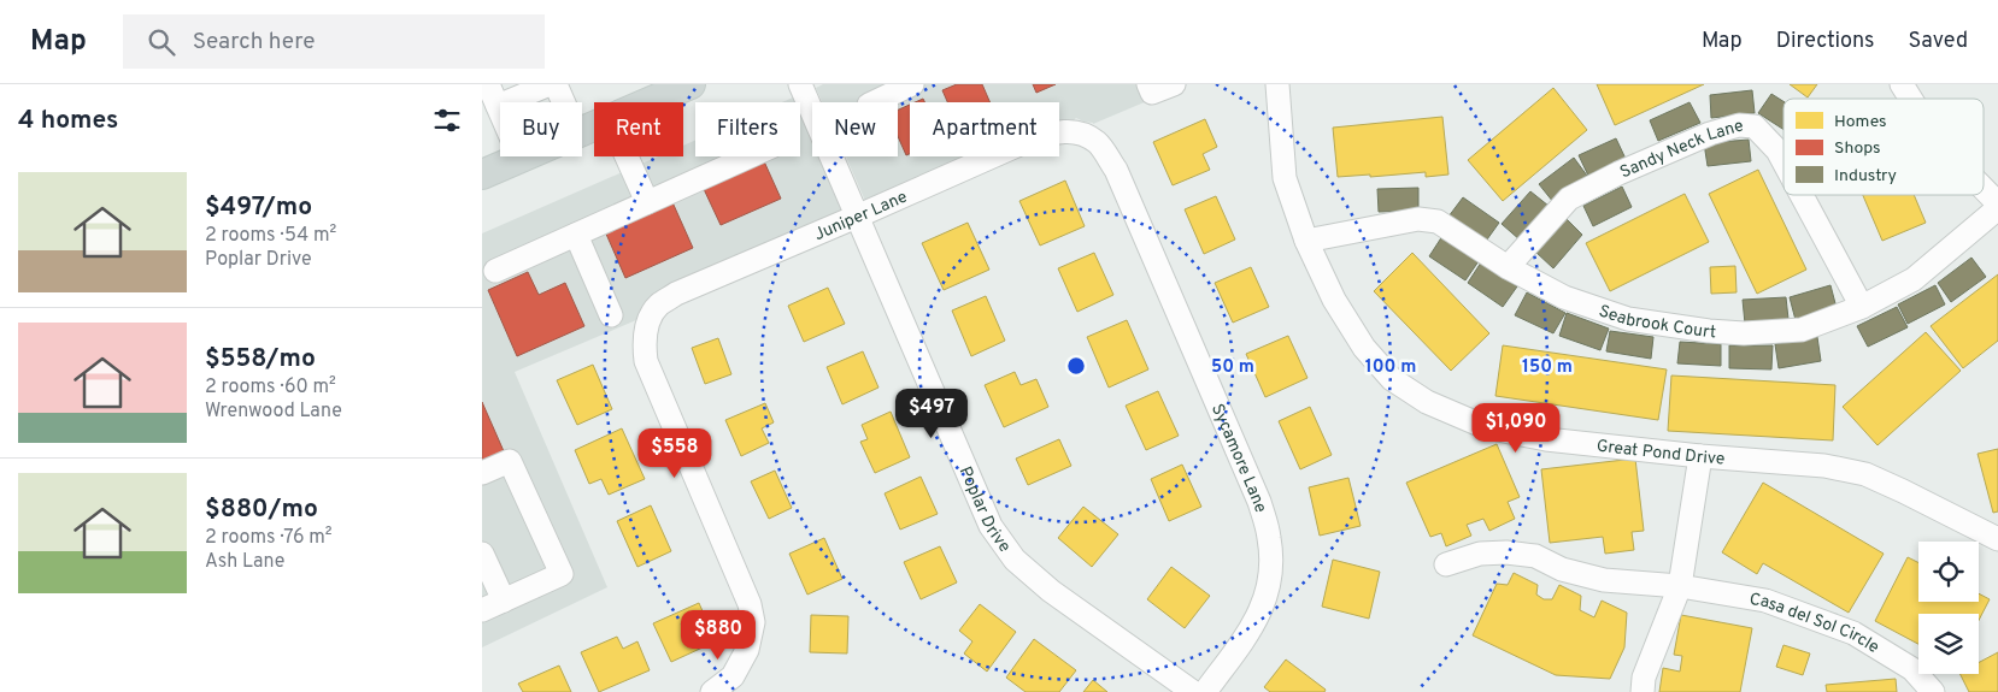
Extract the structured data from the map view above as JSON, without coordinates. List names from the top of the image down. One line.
{"streets":{"street":["Sandy Neck Lane","Juniper Lane","Seabrook Court","Great Pond Drive","Sycamore Lane","Poplar Drive","Casa del Sol Circle"]},"crossings":[["Sandy Neck Lane","Seabrook Court"],["Juniper Lane","Sycamore Lane"],["Juniper Lane","Poplar Drive"],["Seabrook Court","Great Pond Drive"]],"legend":["Homes","Shops","Industry"],"page":{"header":"Map","search":"Search here","nav":["Map","Directions","Saved"],"heading":"4 homes","chip":["Buy","Rent","Filters","New","Apartment"],"list":[{"name":"$497/mo","note":"2 rooms · 54 m² · Poplar Drive"},{"name":"$558/mo","note":"2 rooms · 60 m² · Wrenwood Lane"},{"name":"$880/mo","note":"2 rooms · 76 m² · Ash Lane"}],"price":["$497","$1,090","$558","$880"]},"rings":["50 m","100 m","150 m"]}
